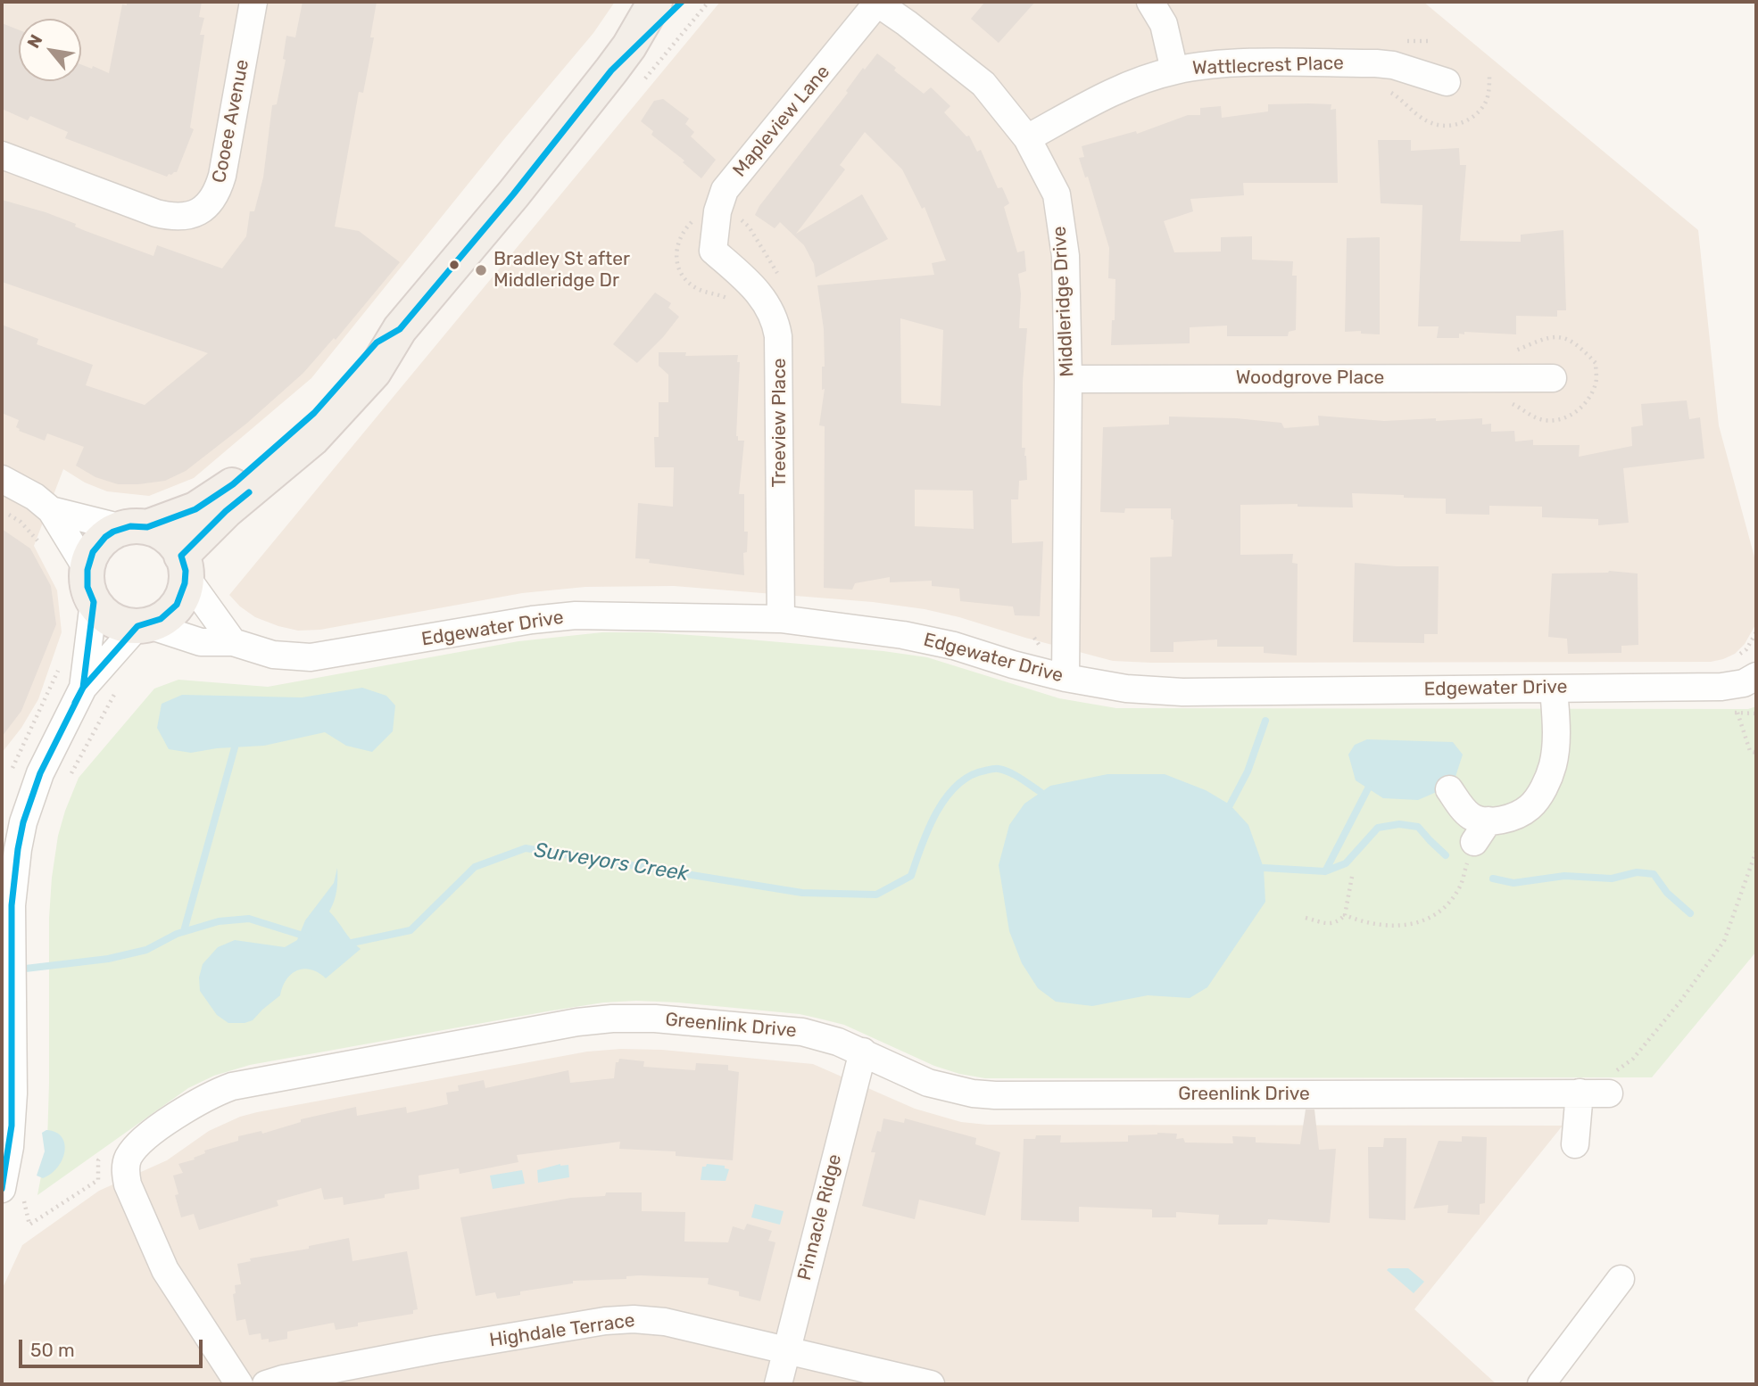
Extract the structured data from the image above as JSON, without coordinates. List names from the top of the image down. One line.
{"streets":{"street":["Wattlecrest Place","Cooee Avenue","Mapleview Lane","Middleridge Drive","Woodgrove Place","Treeview Place","Edgewater Drive","Greenlink Drive","Pinnacle Ridge","Highdale Terrace"]},"crossings":[["Wattlecrest Place","Middleridge Drive"],["Mapleview Lane","Middleridge Drive"],["Mapleview Lane","Treeview Place"],["Middleridge Drive","Woodgrove Place"],["Middleridge Drive","Edgewater Drive"],["Treeview Place","Edgewater Drive"],["Greenlink Drive","Pinnacle Ridge"],["Pinnacle Ridge","Highdale Terrace"]],"water":["Surveyors Creek"],"places":["Bradley St after Middleridge Dr"],"scale_bar":"50 m","north":"top left"}
